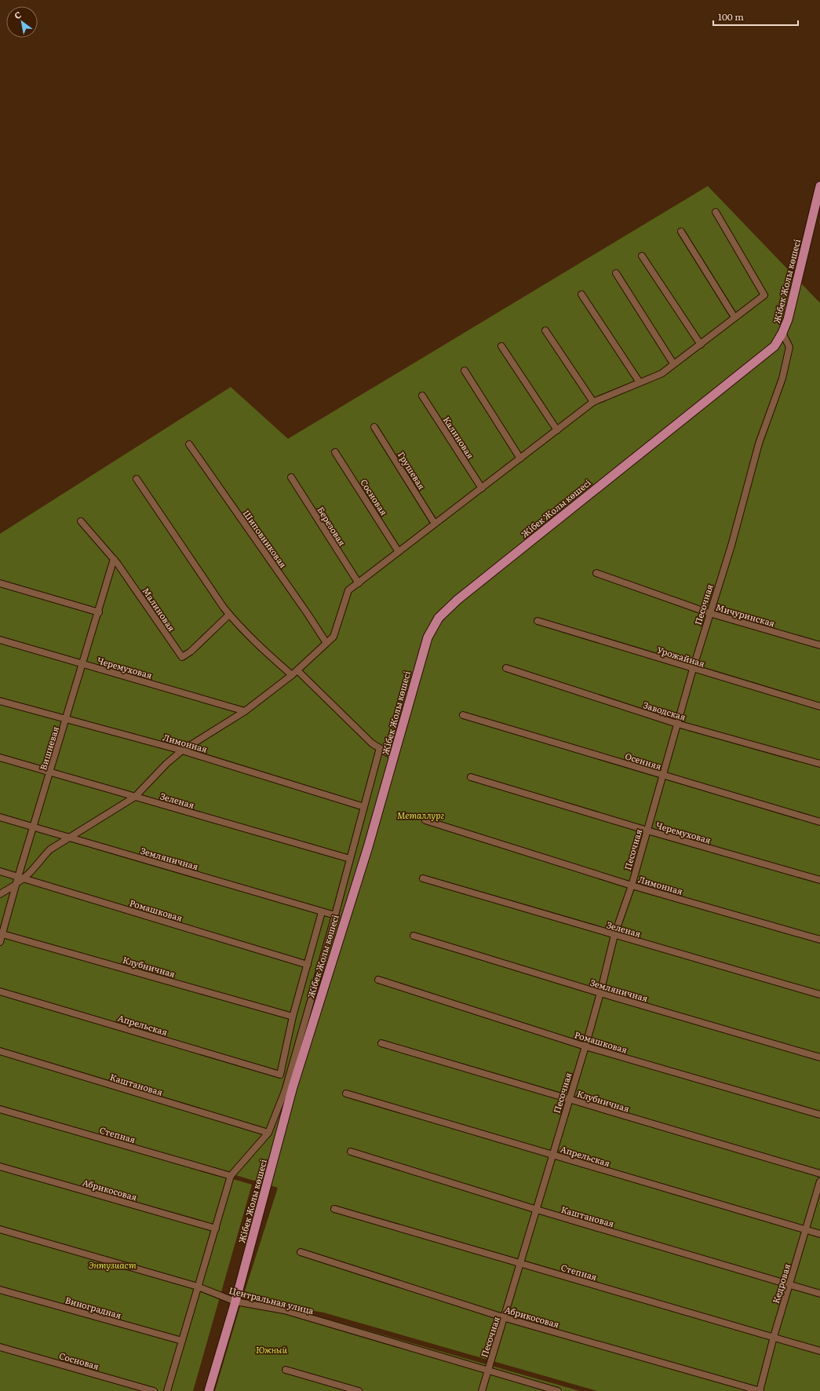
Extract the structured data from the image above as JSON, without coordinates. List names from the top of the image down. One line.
{"streets":{"highway":["Жібек Жолы көшесі"],"street":["Калиновая","Грушевая","Сосновая","Березовая","Шиповниковая","Песочная","Малиновая","Мичуринская","Урожайная","Черемуховая","Заводская","Лимонная","Вишневая","Осенняя","Зеленая","Земляничная","Ромашковая","Клубничная","Апрельская","Каштановая","Степная","Абрикосовая","Кедровая","Центральная улица","Виноградная"]},"crossings":[["Жібек Жолы көшесі","Песочная"],["Жібек Жолы көшесі","Центральная улица"],["Песочная","Мичуринская"],["Песочная","Урожайная"],["Песочная","Черемуховая"],["Песочная","Заводская"],["Песочная","Лимонная"],["Песочная","Осенняя"],["Песочная","Зеленая"],["Песочная","Земляничная"],["Песочная","Ромашковая"],["Песочная","Клубничная"],["Песочная","Апрельская"],["Песочная","Каштановая"],["Песочная","Степная"],["Песочная","Абрикосовая"],["Песочная","Центральная улица"],["Малиновая","Вишневая"],["Черемуховая","Вишневая"],["Лимонная","Вишневая"],["Вишневая","Зеленая"],["Вишневая","Земляничная"],["Вишневая","Ромашковая"],["Вишневая","Клубничная"],["Клубничная","Апрельская"],["Апрельская","Кедровая"],["Каштановая","Кедровая"],["Степная","Кедровая"],["Абрикосовая","Кедровая"]],"parks":["Металлург","Энтузиаст","Южный"],"scale_bar":"100 m","north":"top left"}
